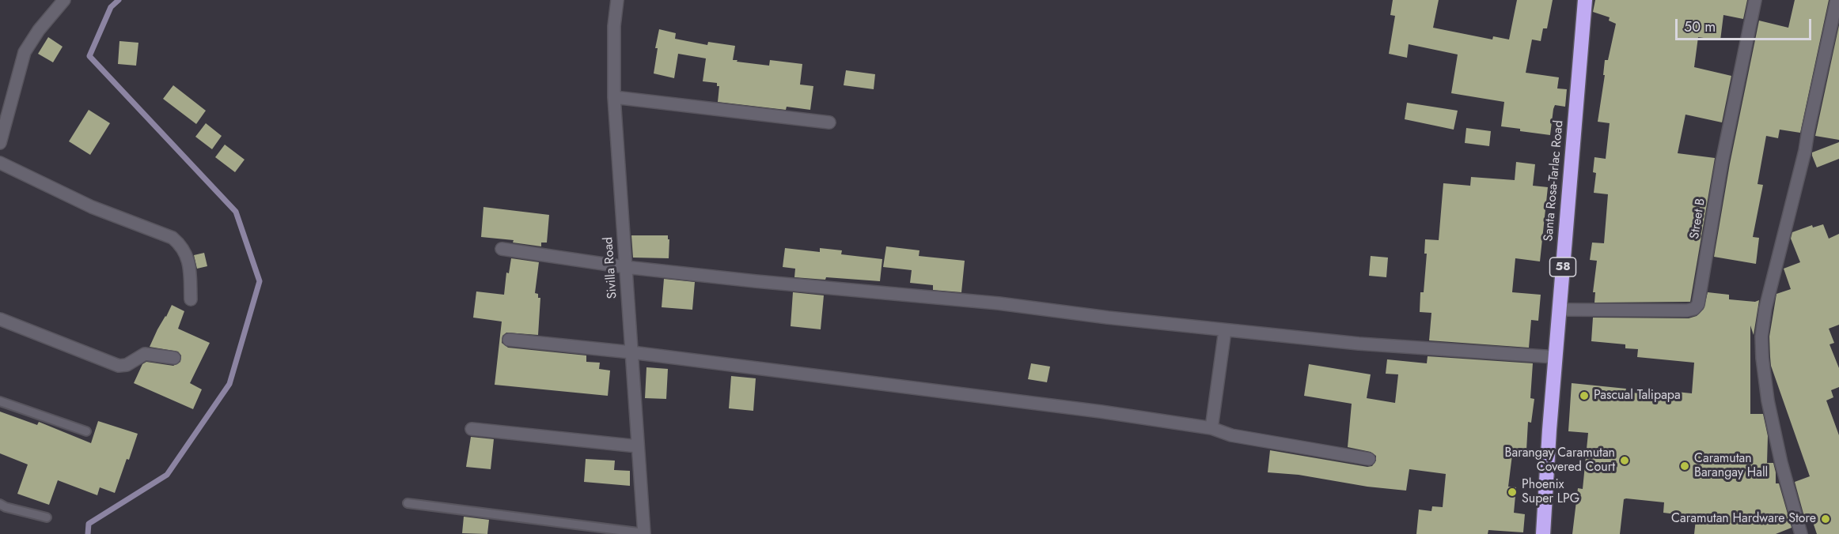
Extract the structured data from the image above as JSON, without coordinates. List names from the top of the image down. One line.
{"streets":{"highway":["Santa Rosa-Tarlac Road","58"],"street":["Street B","Sivilla Road"]},"crossings":[["Santa Rosa-Tarlac Road","Street B"]],"places":["Pascual Talipapa","Barangay Caramutan Covered Court","Caramutan Barangay Hall","Phoenix Super LPG","Caramutan Hardware Store"],"scale_bar":"50 m"}
